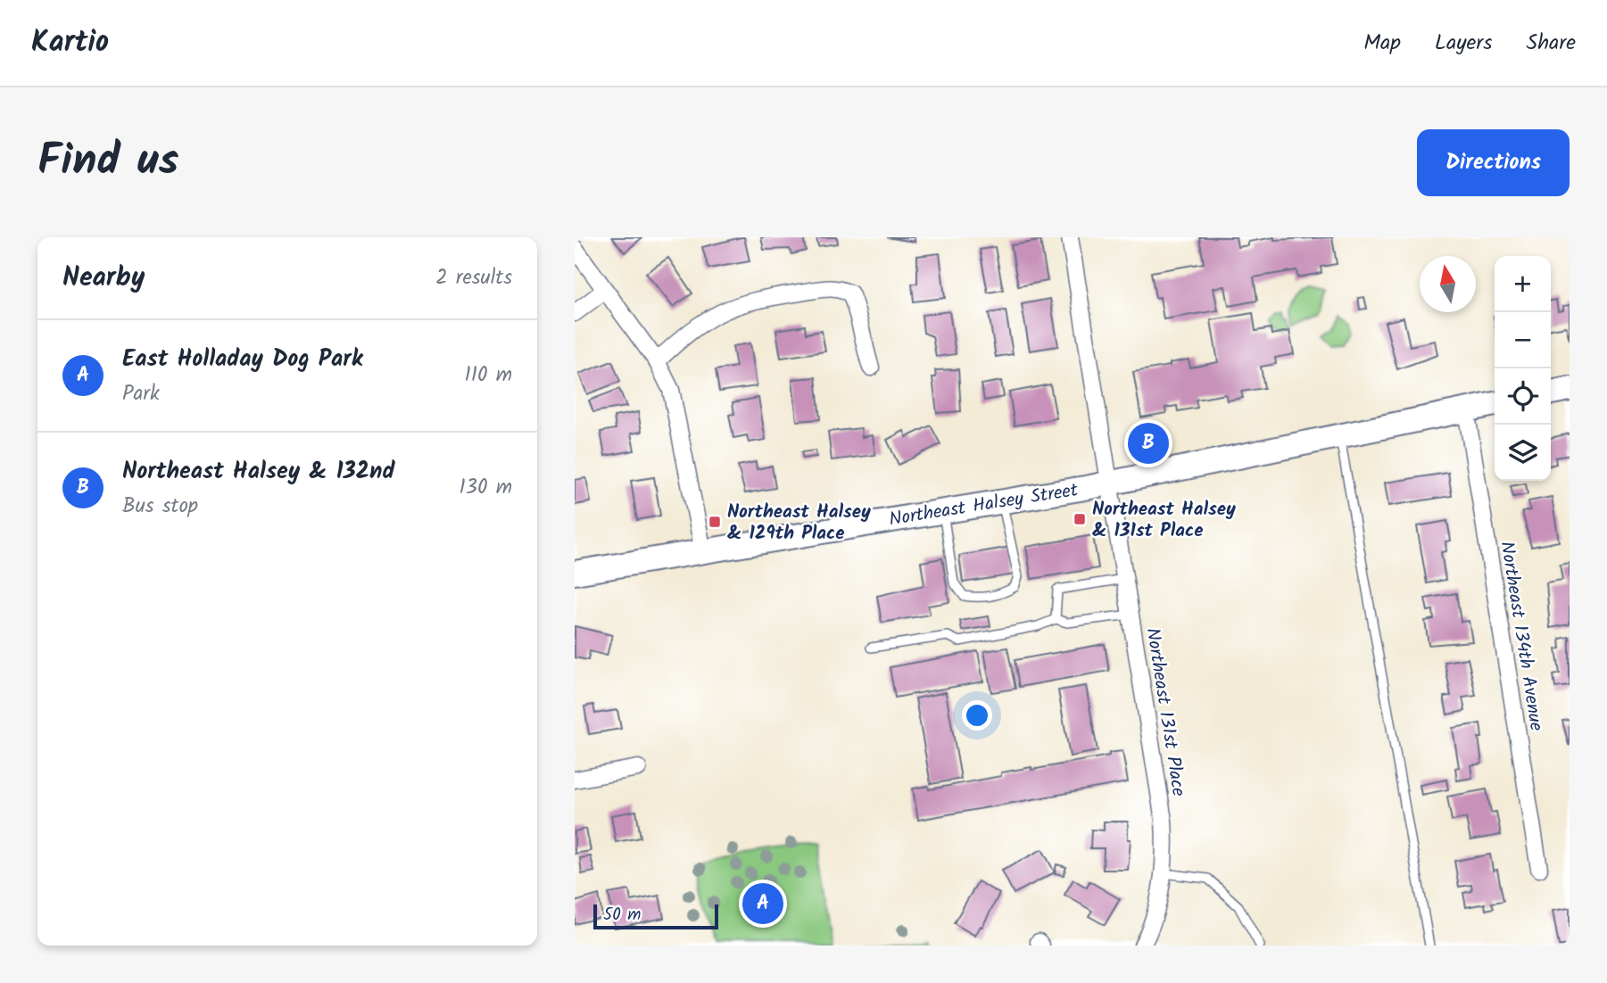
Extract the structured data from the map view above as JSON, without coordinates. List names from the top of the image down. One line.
{"streets":{"main road":["Northeast Halsey Street"],"street":["Northeast 134th Avenue","Northeast 131st Place"]},"crossings":[["Northeast Halsey Street","Northeast 134th Avenue"],["Northeast Halsey Street","Northeast 131st Place"]],"places":{"transit":["Northeast Halsey & 131st Place","Northeast Halsey & 129th Place"]},"scale_bar":"50 m","north":"top","page":{"header":"Kartio","nav":["Map","Layers","Share"],"title":"Find us","buttons":"Directions","heading":["Nearby","2 results"],"map_buttons":["+","−"],"list":[{"mark":"A","name":"East Holladay Dog Park","note":"Park","value":"110 m"},{"mark":"B","name":"Northeast Halsey & 132nd","note":"Bus stop","value":"130 m"}],"pins":["B","A"],"scale":"50 m"}}
